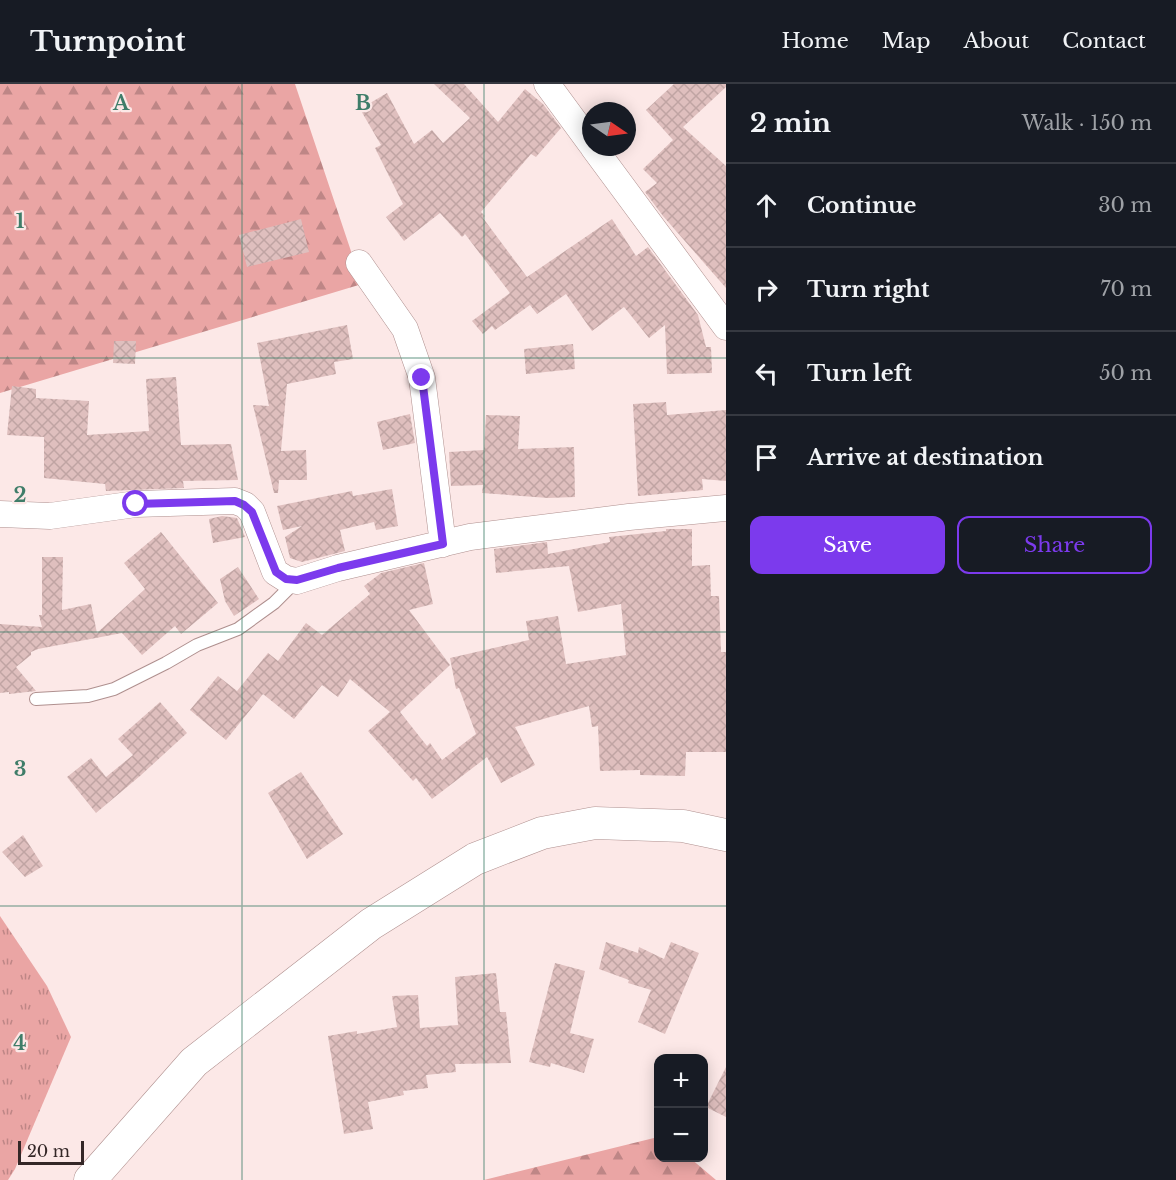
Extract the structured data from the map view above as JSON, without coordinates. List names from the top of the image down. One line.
{"scale_bar":"20 m","north":"right","page":{"header":"Turnpoint","nav":["Home","Map","About","Contact"],"heading":["2 min","Walk · 150 m"],"list":[["Continue","30 m"],["Turn right","70 m"],["Turn left","50 m"],"Arrive at destination"],"buttons":["Save","Share"],"map_buttons":["+","−"],"scale":"20 m"},"grid":{"columns":["A","B"],"rows":["1","2","3","4"]}}
